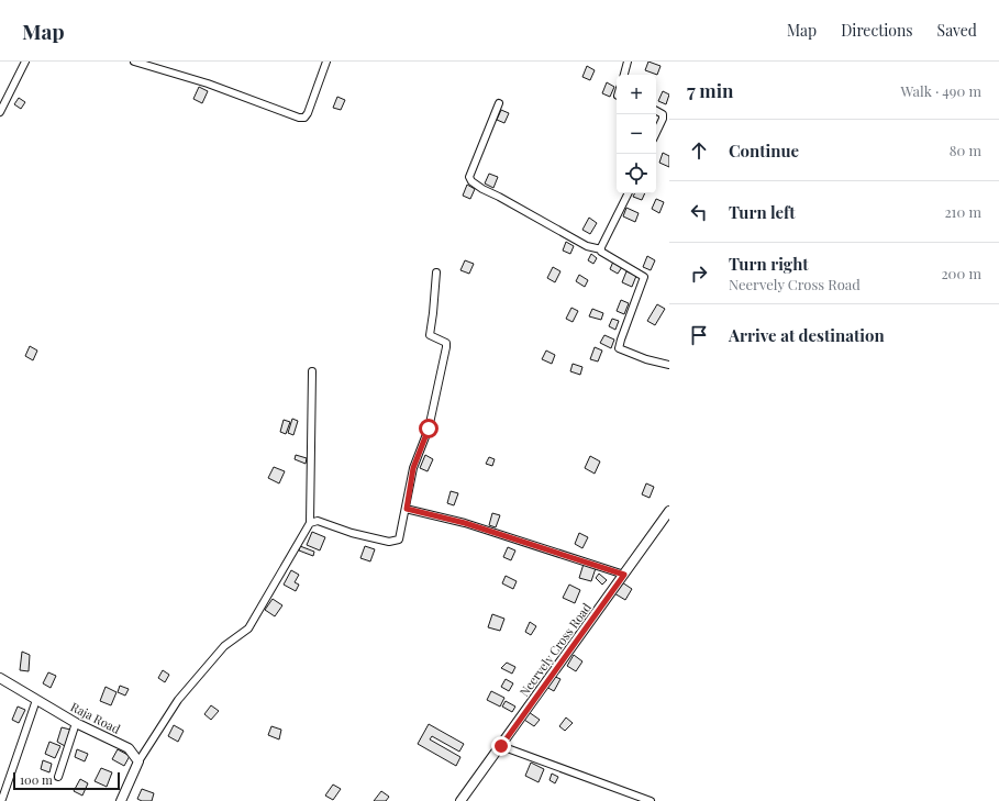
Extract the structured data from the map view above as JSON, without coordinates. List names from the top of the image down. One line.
{"streets":{"street":["Neervely Cross Road","Raja Road"]},"scale_bar":"100 m","page":{"header":"Map","nav":["Map","Directions","Saved"],"heading":["7 min","Walk · 490 m"],"map_buttons":["+","−"],"list":[["Continue","80 m"],["Turn left","210 m"],["Turn right","Neervely Cross Road","200 m"],"Arrive at destination"],"scale":"100 m"}}
